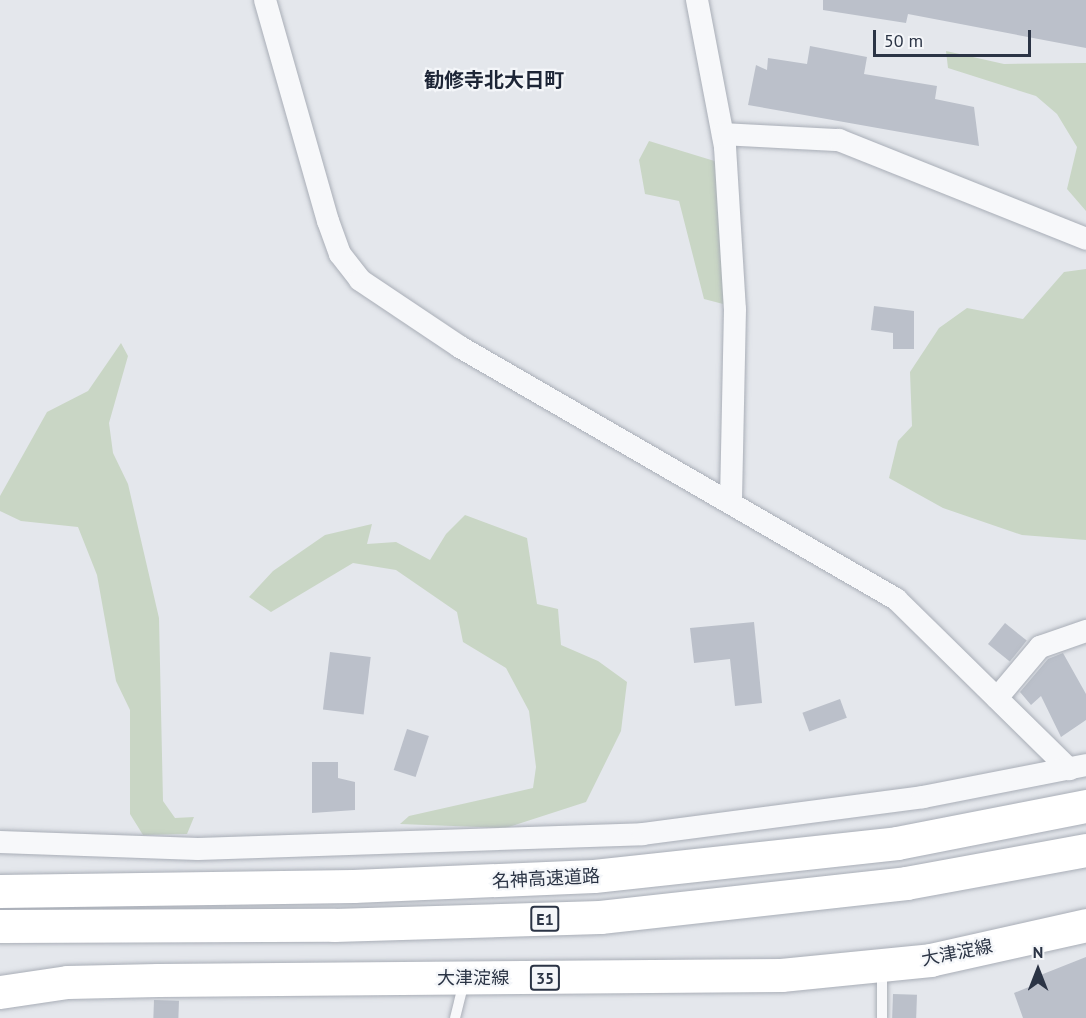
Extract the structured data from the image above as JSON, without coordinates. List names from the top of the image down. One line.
{"streets":{"main road":["名神高速道路","E1","大津淀線","35"]},"districts":["勧修寺北大日町"],"scale_bar":"50 m","north":"top"}
